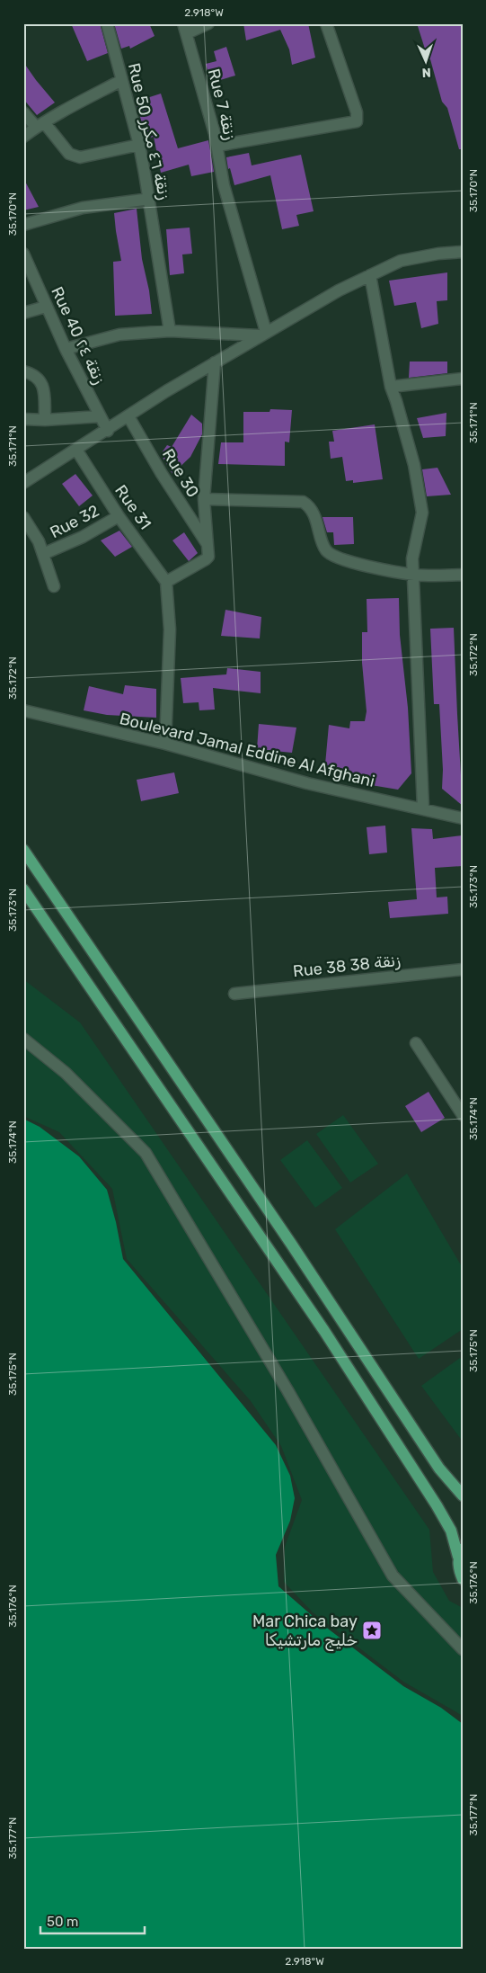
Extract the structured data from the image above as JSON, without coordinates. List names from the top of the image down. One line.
{"streets":{"street":["Rue 7 زنقة","Rue 50 زنقة ٤٦ مكرر","Rue 40 زنقة ٢٤","Rue 30","Rue 31","Rue 32","Boulevard Jamal Eddine Al Afghani","Rue 38 زنقة 38"]},"crossings":[["Rue 31","Rue 32"]],"places":{"place":["Mar Chica bay خليج مارتشيكا"]},"scale_bar":"50 m","north":"bottom","coordinates":["2.918°W","35.170°N","35.171°N","35.172°N","35.173°N","35.174°N","35.175°N","35.176°N","35.177°N"]}
